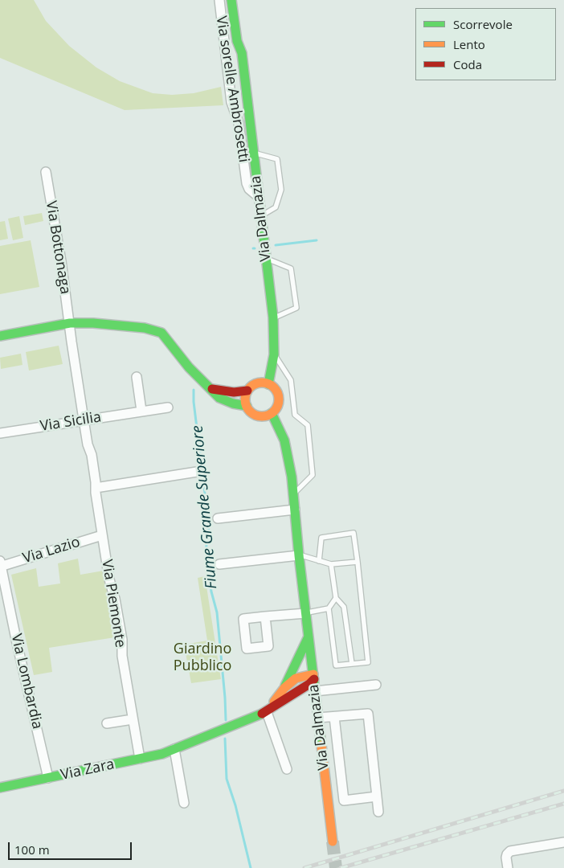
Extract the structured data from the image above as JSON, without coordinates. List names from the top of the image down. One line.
{"streets":{"main road":["Via Dalmazia","Via Zara"],"street":["Via sorelle Ambrosetti","Via Bottonaga","Via Sicilia","Via Lazio","Via Piemonte","Via Lombardia"]},"crossings":[["Via sorelle Ambrosetti","Via Dalmazia"],["Via Dalmazia","Via Zara"],["Via Bottonaga","Via Piemonte"],["Via Sicilia","Via Piemonte"],["Via Lazio","Via Piemonte"],["Via Lazio","Via Lombardia"],["Via Piemonte","Via Zara"],["Via Lombardia","Via Zara"]],"water":["Fiume Grande Superiore"],"parks":["Giardino Pubblico"],"legend":["Scorrevole","Lento","Coda"],"scale_bar":"100 m"}
